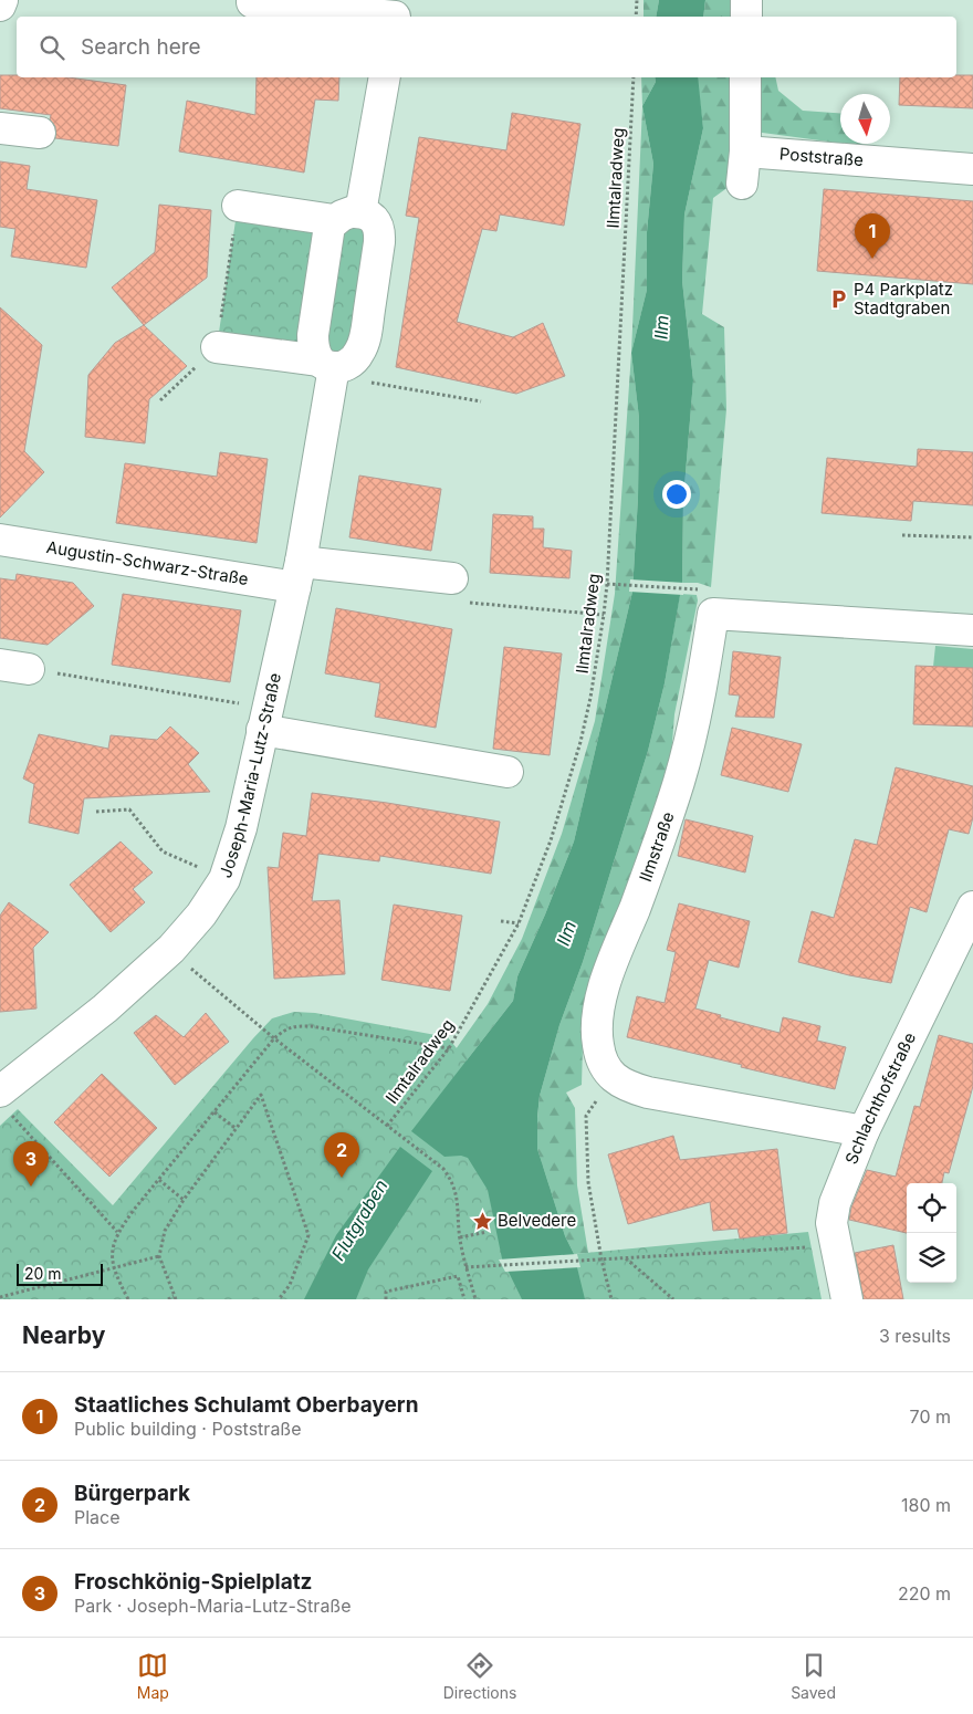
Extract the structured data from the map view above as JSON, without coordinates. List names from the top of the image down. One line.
{"streets":{"street":["Poststraße","Augustin-Schwarz-Straße","Joseph-Maria-Lutz-Straße","Ilmstraße","Schlachthofstraße"],"path":["Ilmtalradweg"]},"crossings":[["Augustin-Schwarz-Straße","Joseph-Maria-Lutz-Straße"]],"water":["Ilm","Flutgraben"],"places":{"parking":["P4 Parkplatz Stadtgraben"],"place":["Belvedere"]},"scale_bar":"20 m","north":"bottom","page":{"search":"Search here","pins":["1","2","3"],"scale":"20 m","heading":["Nearby","3 results"],"list":[{"mark":"1","name":"Staatliches Schulamt Oberbayern","note":"Public building · Poststraße","value":"70 m"},{"mark":"2","name":"Bürgerpark","note":"Place","value":"180 m"},{"mark":"3","name":"Froschkönig-Spielplatz","note":"Park · Joseph-Maria-Lutz-Straße","value":"220 m"}],"nav":["Map","Directions","Saved"]}}
